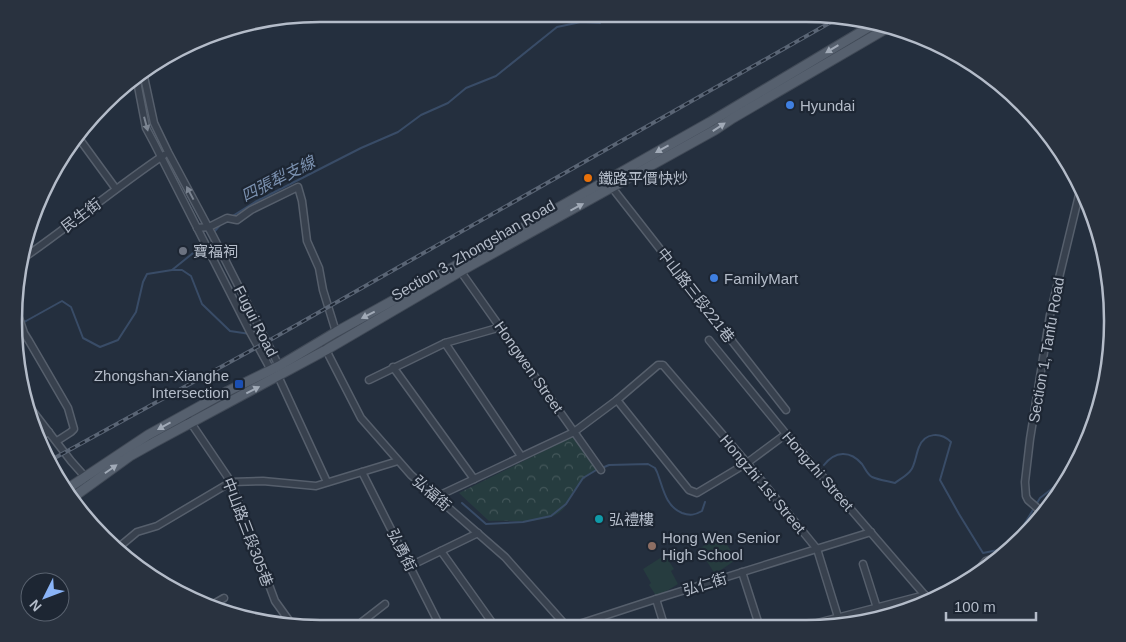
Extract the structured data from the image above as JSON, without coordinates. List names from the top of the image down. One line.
{"streets":{"main road":["Section 3, Zhongshan Road"],"street":["民生街","中山路三段221巷","Fugui Road","Section 1, Tanfu Road","Hongwen Street","Hongzhi Street","Hongzhi 1st Street","弘福街","中山路三段305巷","弘勇街","弘仁街"]},"crossings":[["民生街","Fugui Road"],["Section 3, Zhongshan Road","中山路三段221巷"],["Section 3, Zhongshan Road","Fugui Road"],["Section 3, Zhongshan Road","Hongwen Street"],["Section 3, Zhongshan Road","弘福街"],["Section 3, Zhongshan Road","中山路三段305巷"],["Hongzhi Street","弘仁街"],["Hongzhi 1st Street","弘仁街"]],"water":["四張犁支線"],"places":{"other":["Hyundai","鐵路平價快炒","寶福祠","FamilyMart","弘禮樓","Hong Wen Senior High School"],"transit":["Zhongshan-Xianghe Intersection"]},"scale_bar":"100 m","north":"bottom left"}
